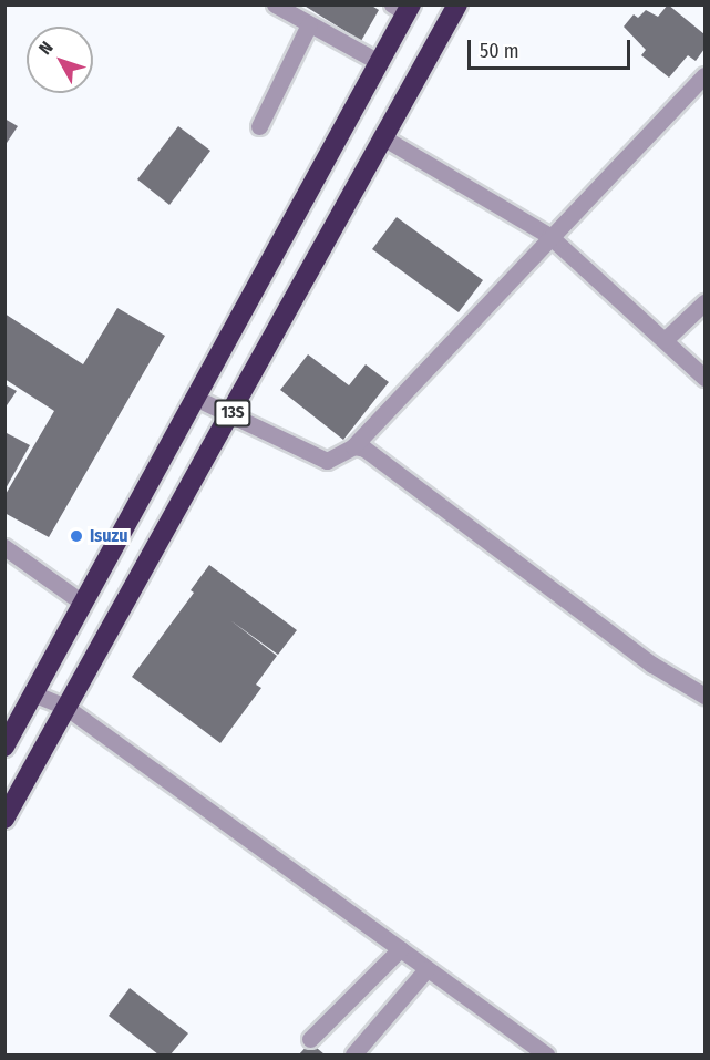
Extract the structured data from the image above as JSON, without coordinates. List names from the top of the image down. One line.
{"streets":{"highway":["13S"]},"places":["Isuzu"],"scale_bar":"50 m","north":"top left"}
